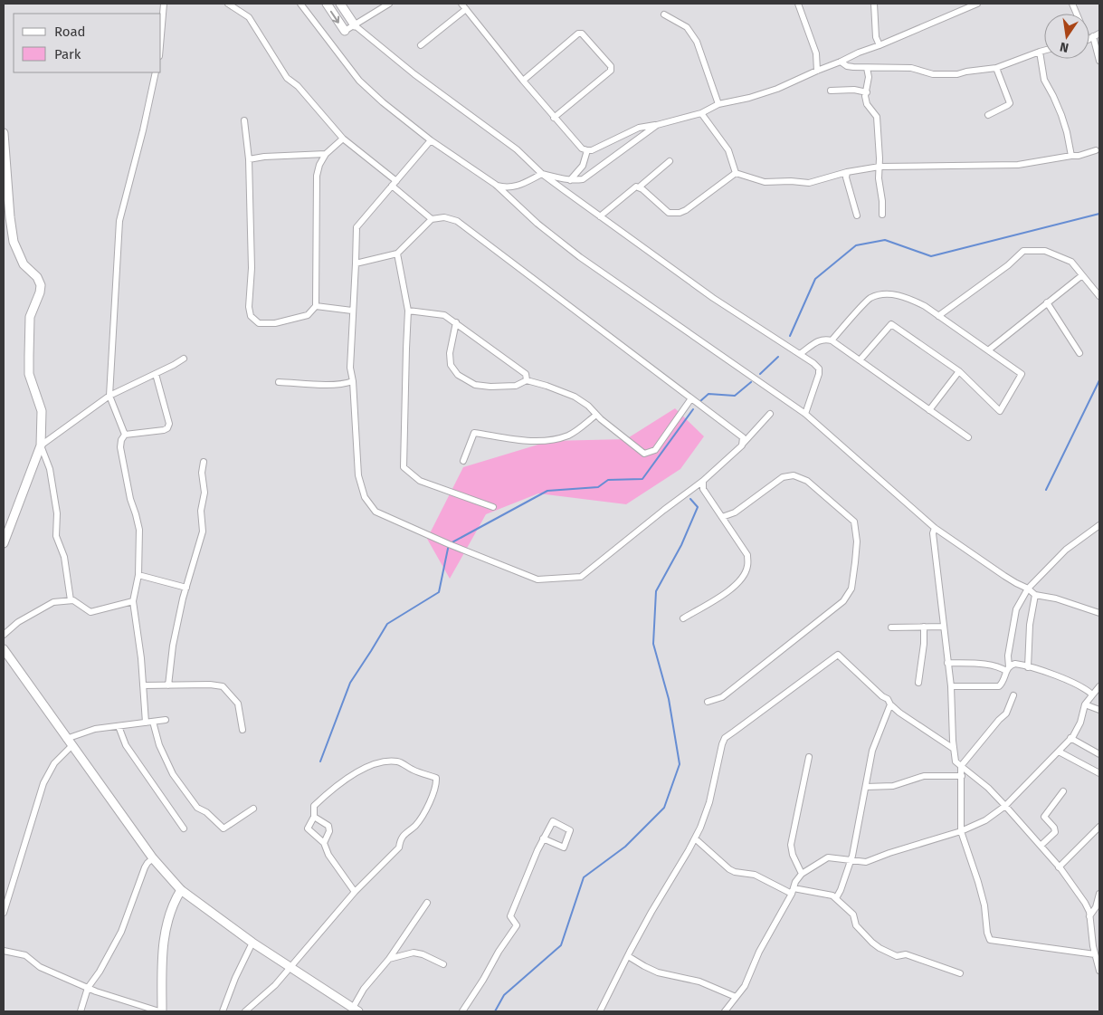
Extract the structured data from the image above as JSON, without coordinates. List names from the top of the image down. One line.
{"legend":["Road","Park"],"north":"bottom"}
